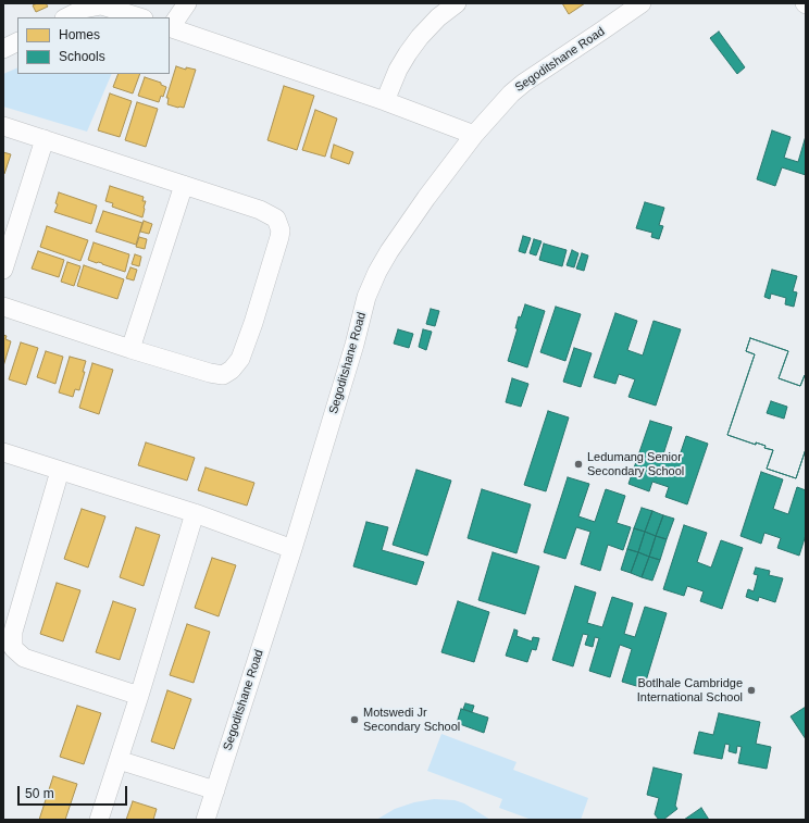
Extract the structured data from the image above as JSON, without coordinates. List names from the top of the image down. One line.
{"streets":{"street":["Segoditshane Road"]},"places":["Ledumang Senior Secondary School","Botlhale Cambridge International School","Motswedi Jr Secondary School"],"legend":["Homes","Schools"],"scale_bar":"50 m"}
